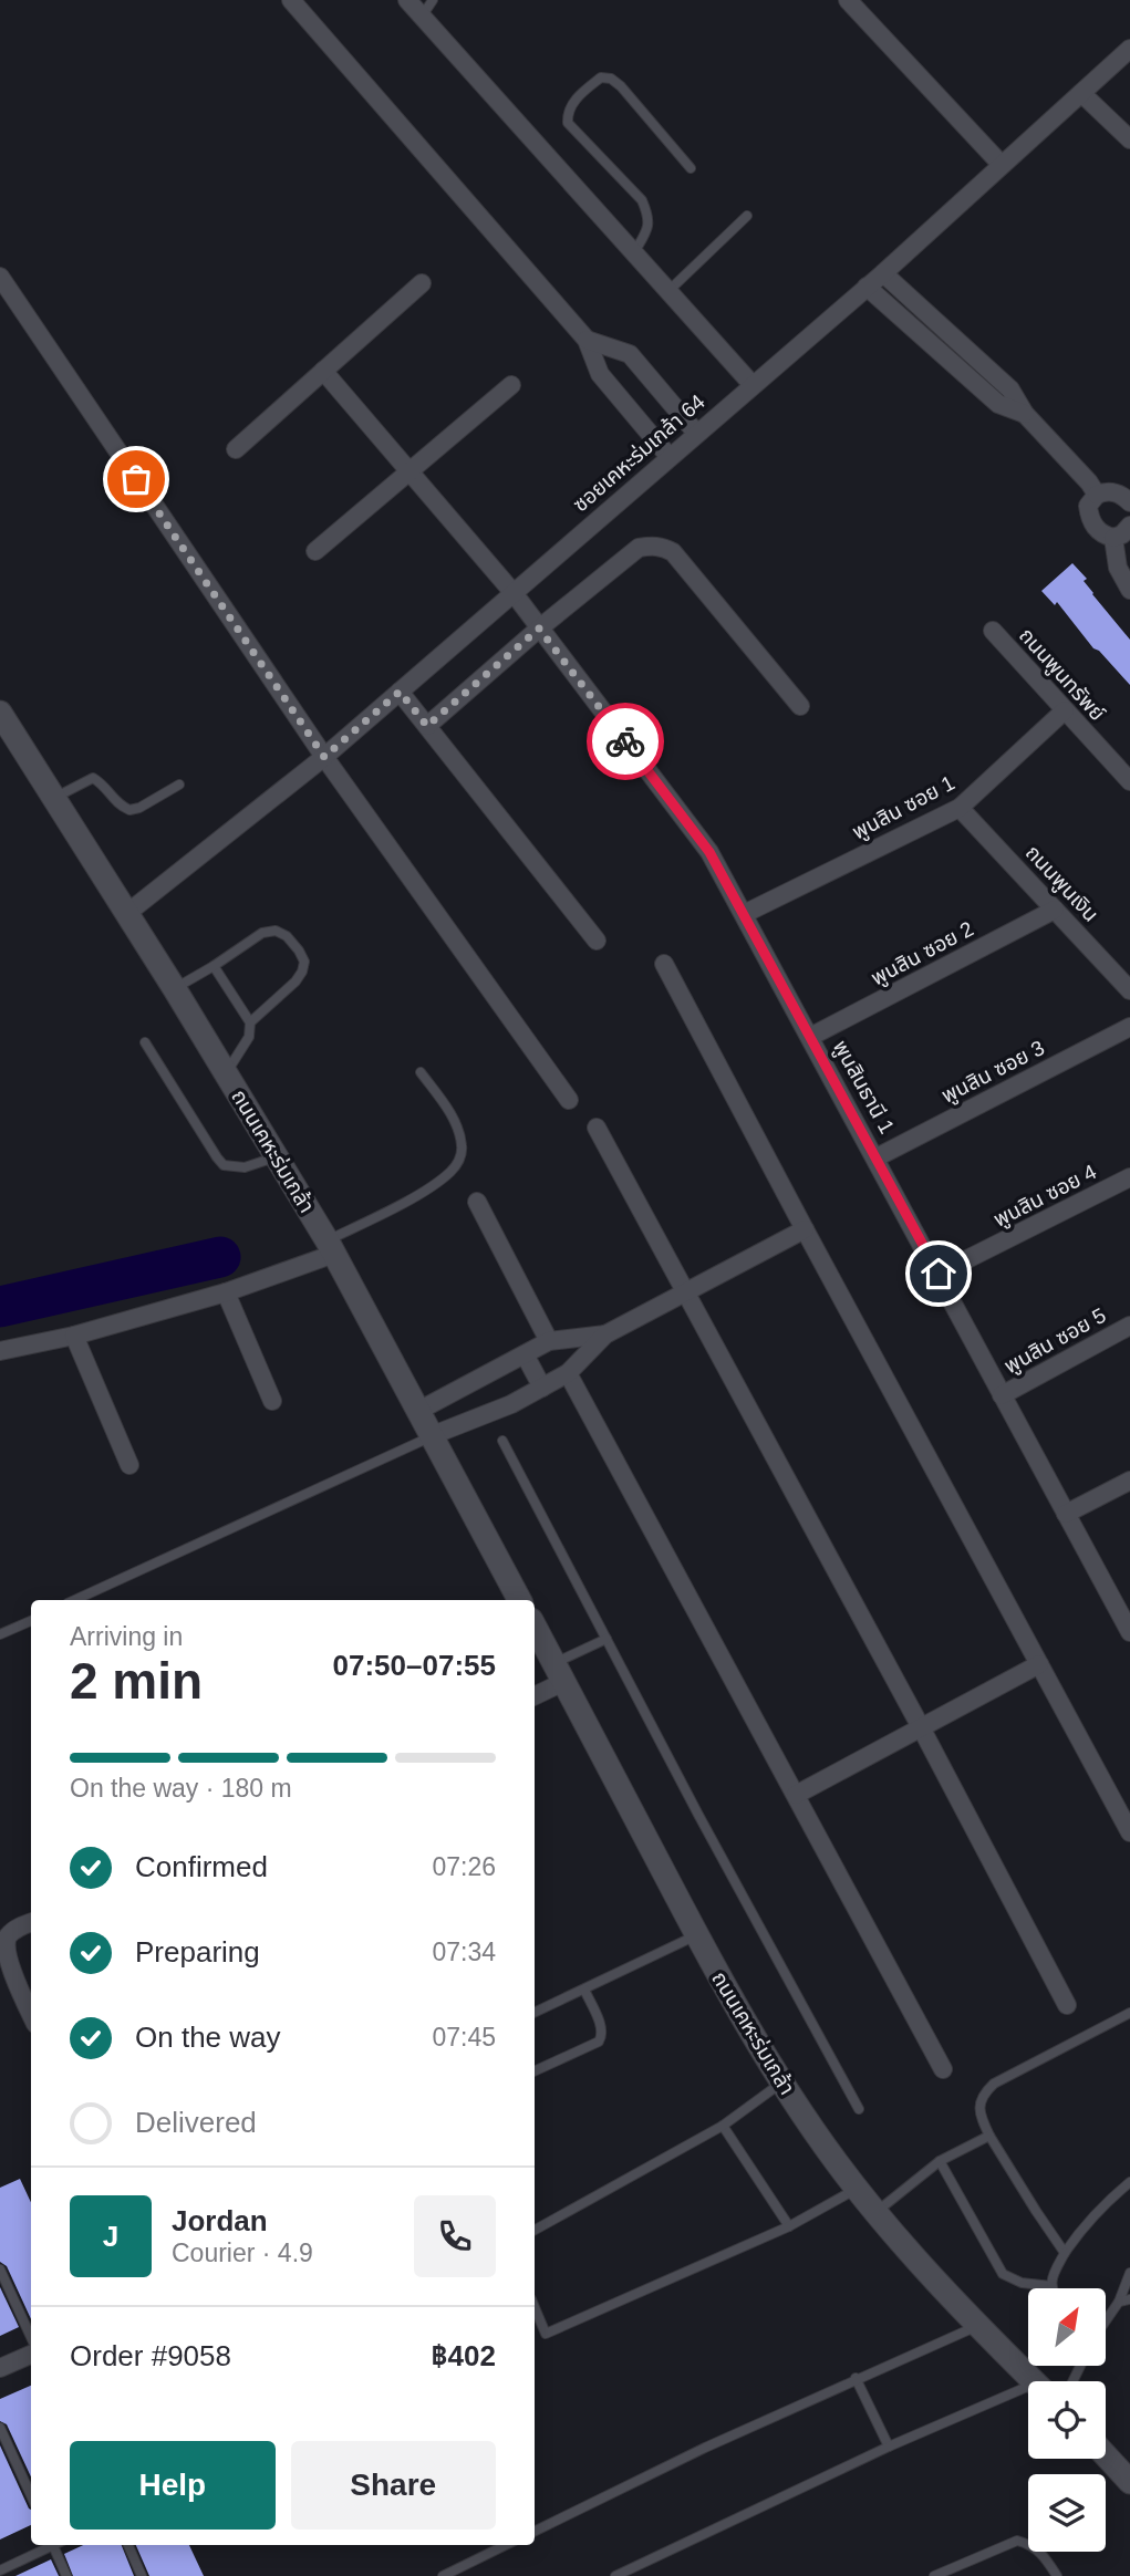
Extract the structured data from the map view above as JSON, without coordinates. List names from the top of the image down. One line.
{"streets":{"street":["ซอยเคหะร่มเกล้า 64","ถนนพูนทรัพย์","พูนสิน ซอย 1","ถนนพูนเงิน","พูนสิน ซอย 2","พูนสิน ซอย 3","พูนสินธานี 1","ถนนเคหะร่มเกล้า","พูนสิน ซอย 4","พูนสิน ซอย 5"]},"crossings":[["ซอยเคหะร่มเกล้า 64","พูนสินธานี 1"],["ซอยเคหะร่มเกล้า 64","ถนนเคหะร่มเกล้า"],["ถนนพูนทรัพย์","พูนสิน ซอย 1"],["พูนสิน ซอย 1","ถนนพูนเงิน"],["พูนสิน ซอย 1","พูนสินธานี 1"],["ถนนพูนเงิน","พูนสิน ซอย 2"],["พูนสิน ซอย 2","พูนสินธานี 1"],["พูนสิน ซอย 3","พูนสินธานี 1"],["พูนสินธานี 1","พูนสิน ซอย 4"],["พูนสินธานี 1","พูนสิน ซอย 5"]],"north":"top right","page":{"heading":["2 min","Arriving in","07:50–07:55"],"panel":["Jordan","Courier · 4.9","Order #9058","฿402"],"bar":"On the way · 180 m","list":[["Confirmed","07:26"],["Preparing","07:34"],["On the way","07:45"],"Delivered"],"round":"J","buttons":["Help","Share"]}}
